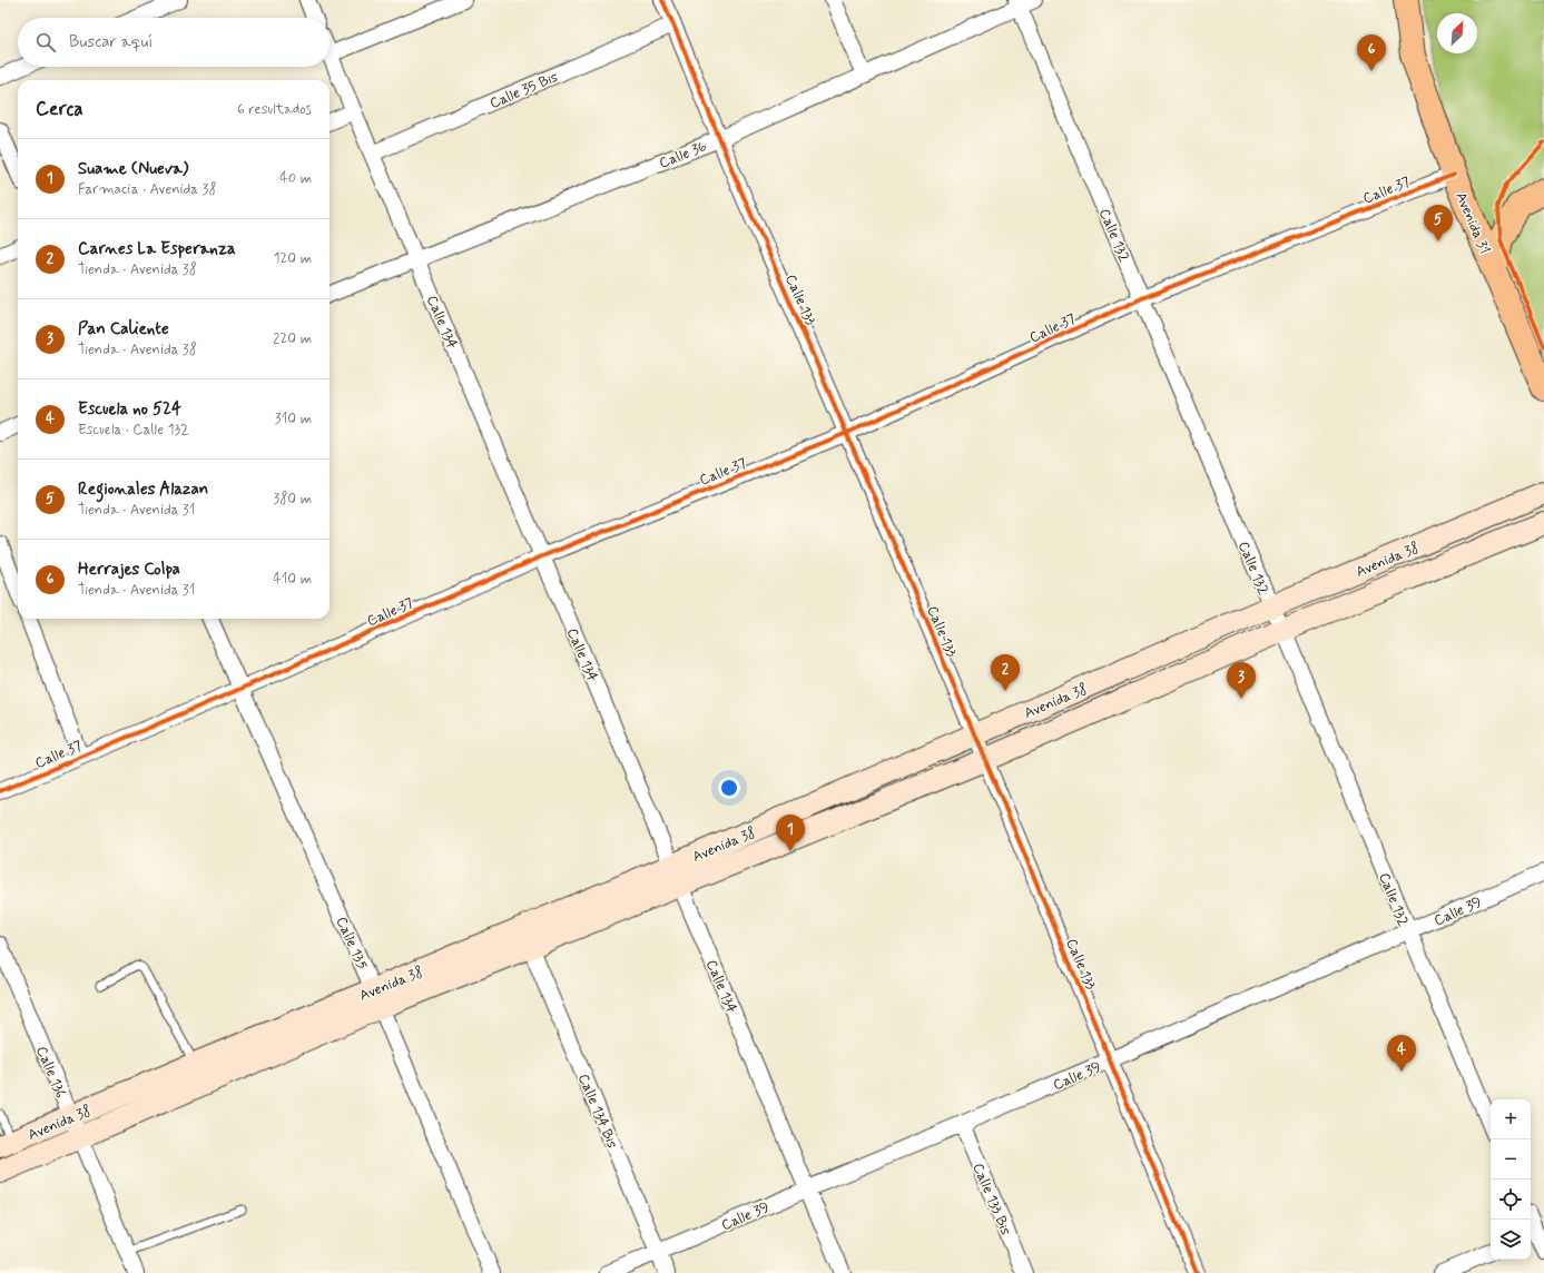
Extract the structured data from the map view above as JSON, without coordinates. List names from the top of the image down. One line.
{"streets":{"highway":["Avenida 31"],"main road":["Avenida 38"],"street":["Calle 35 Bis","Calle 36","Calle 37","Calle 132","Calle 133","Calle 134","Calle 39","Calle 135","Calle 136","Calle 134 Bis","Calle 133 Bis"]},"crossings":[["Calle 35 Bis","Calle 133"],["Calle 35 Bis","Calle 134"],["Calle 36","Calle 132"],["Calle 36","Calle 133"],["Calle 36","Calle 134"],["Calle 37","Avenida 31"],["Calle 37","Calle 132"],["Calle 37","Calle 133"],["Calle 37","Calle 134"],["Calle 37","Calle 135"],["Calle 132","Avenida 38"],["Calle 132","Calle 39"],["Calle 133","Avenida 38"],["Calle 133","Calle 39"],["Calle 134","Avenida 38"],["Calle 134","Calle 39"],["Avenida 38","Calle 135"],["Avenida 38","Calle 136"],["Avenida 38","Calle 134 Bis"],["Calle 39","Calle 134 Bis"],["Calle 39","Calle 133 Bis"]],"north":"top right","page":{"search":"Buscar aquí","pins":["6","5","2","3","1","4"],"heading":["Cerca","6 resultados"],"list":[{"mark":"1","name":"Suame (Nueva)","note":"Farmacia · Avenida 38","value":"40 m"},{"mark":"2","name":"Carnes La Esperanza","note":"Tienda · Avenida 38","value":"120 m"},{"mark":"3","name":"Pan Caliente","note":"Tienda · Avenida 38","value":"220 m"},{"mark":"4","name":"Escuela no 524","note":"Escuela · Calle 132","value":"310 m"},{"mark":"5","name":"Regionales Alazan","note":"Tienda · Avenida 31","value":"380 m"},{"mark":"6","name":"Herrajes Colpa","note":"Tienda · Avenida 31","value":"410 m"}],"map_buttons":["+","−"]}}
